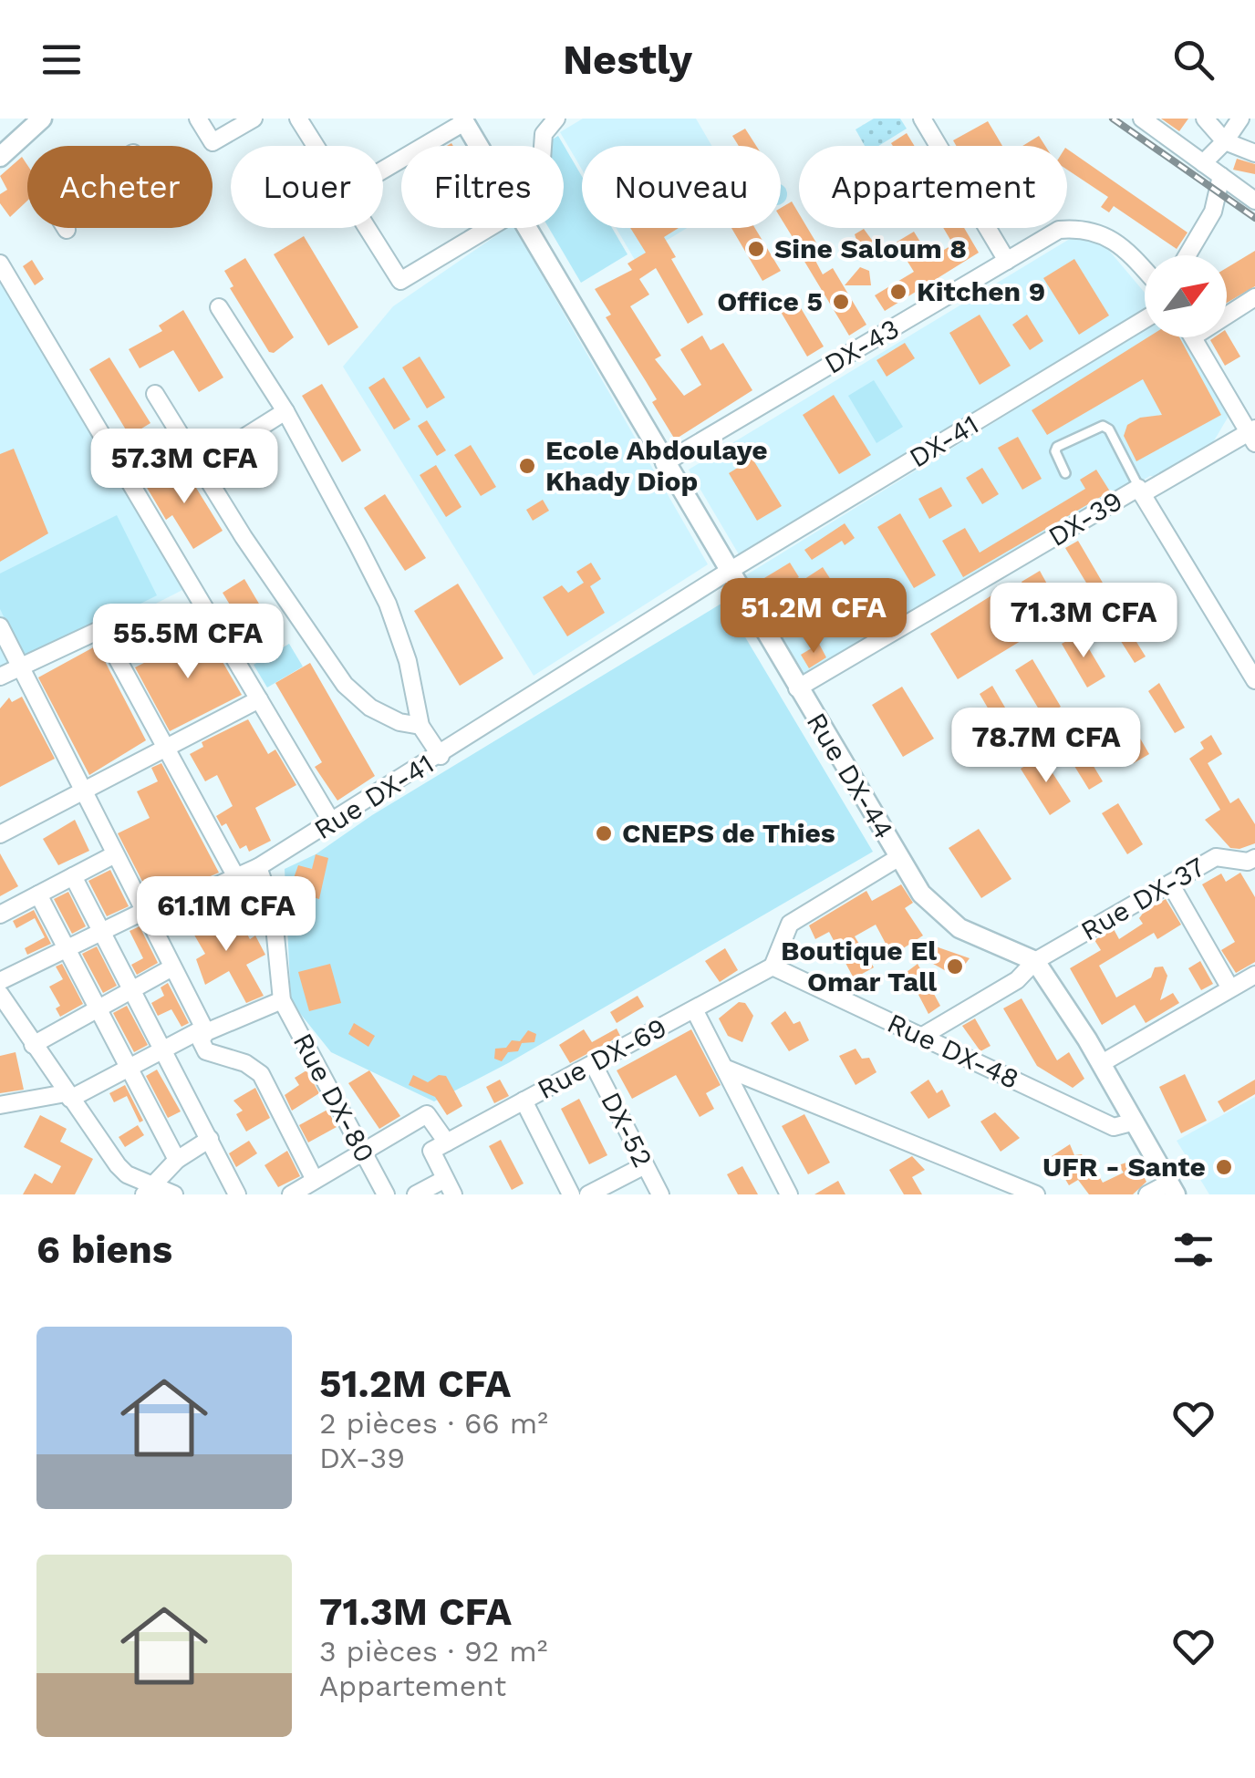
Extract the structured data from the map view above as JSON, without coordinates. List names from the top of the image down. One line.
{"streets":{"street":["DX-43","DX-41","DX-39","Rue DX-44","Rue DX-41","Rue DX-37","Rue DX-48","Rue DX-69","Rue DX-80","DX-52"]},"crossings":[["DX-43","Rue DX-44"],["DX-41","Rue DX-44"],["DX-41","Rue DX-41"],["DX-39","Rue DX-44"],["Rue DX-44","Rue DX-41"],["Rue DX-44","Rue DX-37"],["Rue DX-37","Rue DX-48"],["Rue DX-48","Rue DX-69"],["Rue DX-69","DX-52"]],"places":["Sine Saloum 8","Kitchen 9","Office 5","Ecole Abdoulaye Khady Diop","CNEPS de Thies","Boutique El Omar Tall","UFR - Sante"],"north":"top right","page":{"header":"Nestly","chip":["Acheter","Louer","Filtres","Nouveau","Appartement"],"price":["57.3M CFA","51.2M CFA","71.3M CFA","55.5M CFA","78.7M CFA","61.1M CFA"],"heading":"6 biens","list":[{"name":"51.2M CFA","note":"2 pièces · 66 m² · DX-39"},{"name":"71.3M CFA","note":"3 pièces · 92 m² · Appartement"}]}}
